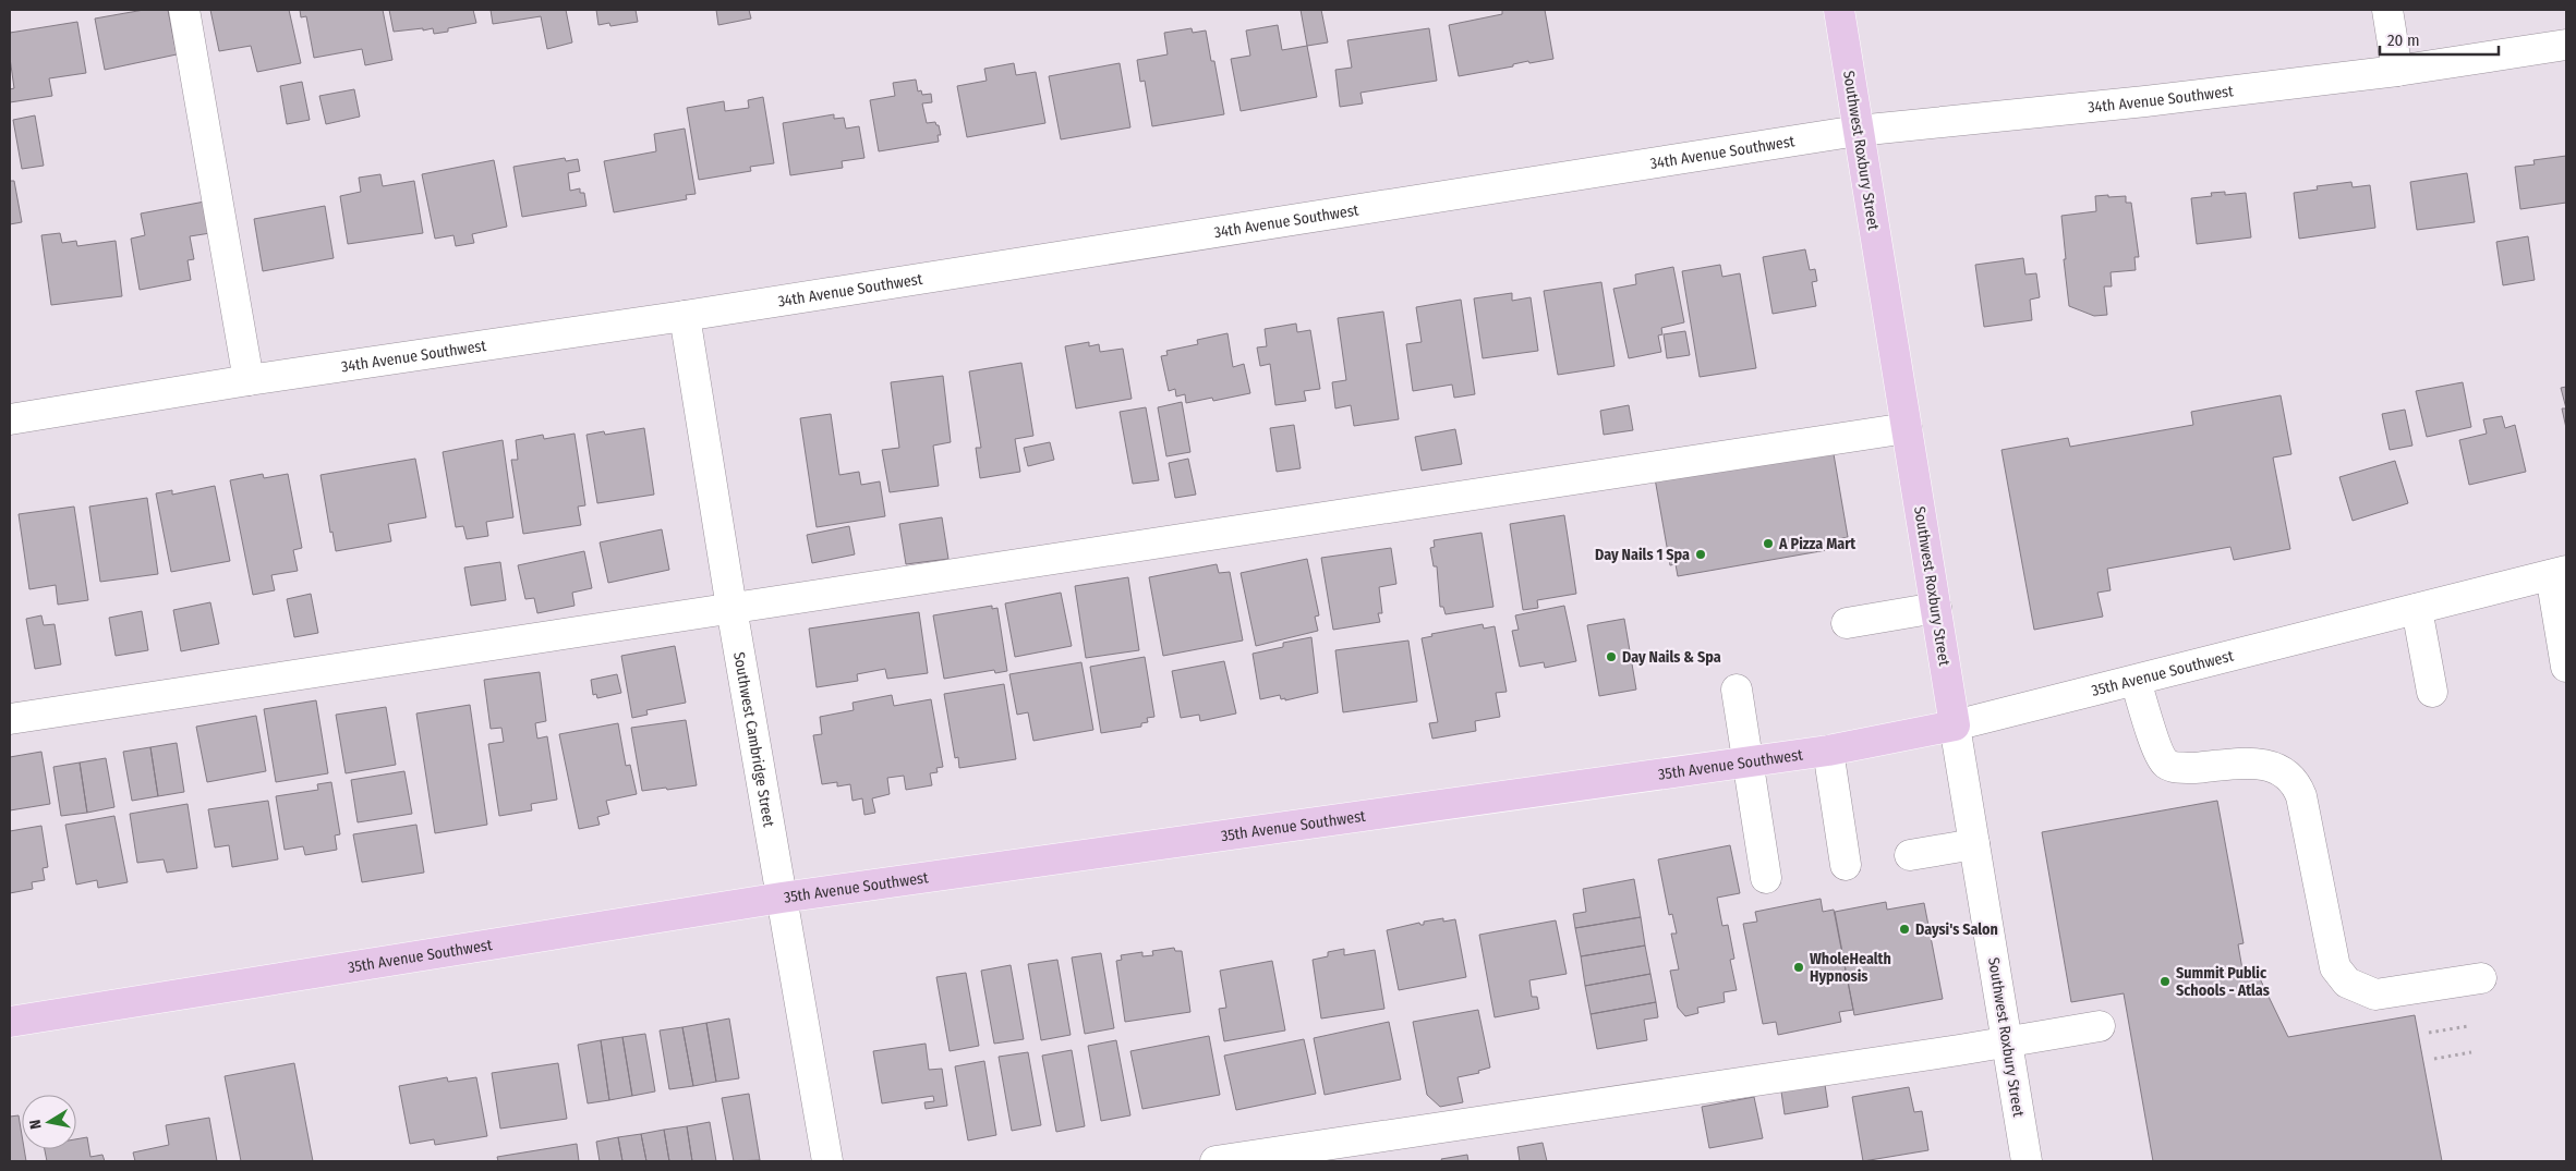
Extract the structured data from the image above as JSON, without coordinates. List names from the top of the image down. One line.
{"streets":{"main road":["Southwest Roxbury Street","35th Avenue Southwest"],"street":["34th Avenue Southwest","Southwest Cambridge Street"]},"crossings":[["34th Avenue Southwest","Southwest Roxbury Street"],["34th Avenue Southwest","Southwest Cambridge Street"],["Southwest Roxbury Street","35th Avenue Southwest"],["35th Avenue Southwest","Southwest Cambridge Street"]],"places":["A Pizza Mart","Day Nails 1 Spa","Day Nails & Spa","Daysi's Salon","WholeHealth Hypnosis","Summit Public Schools - Atlas"],"scale_bar":"20 m","north":"left"}
